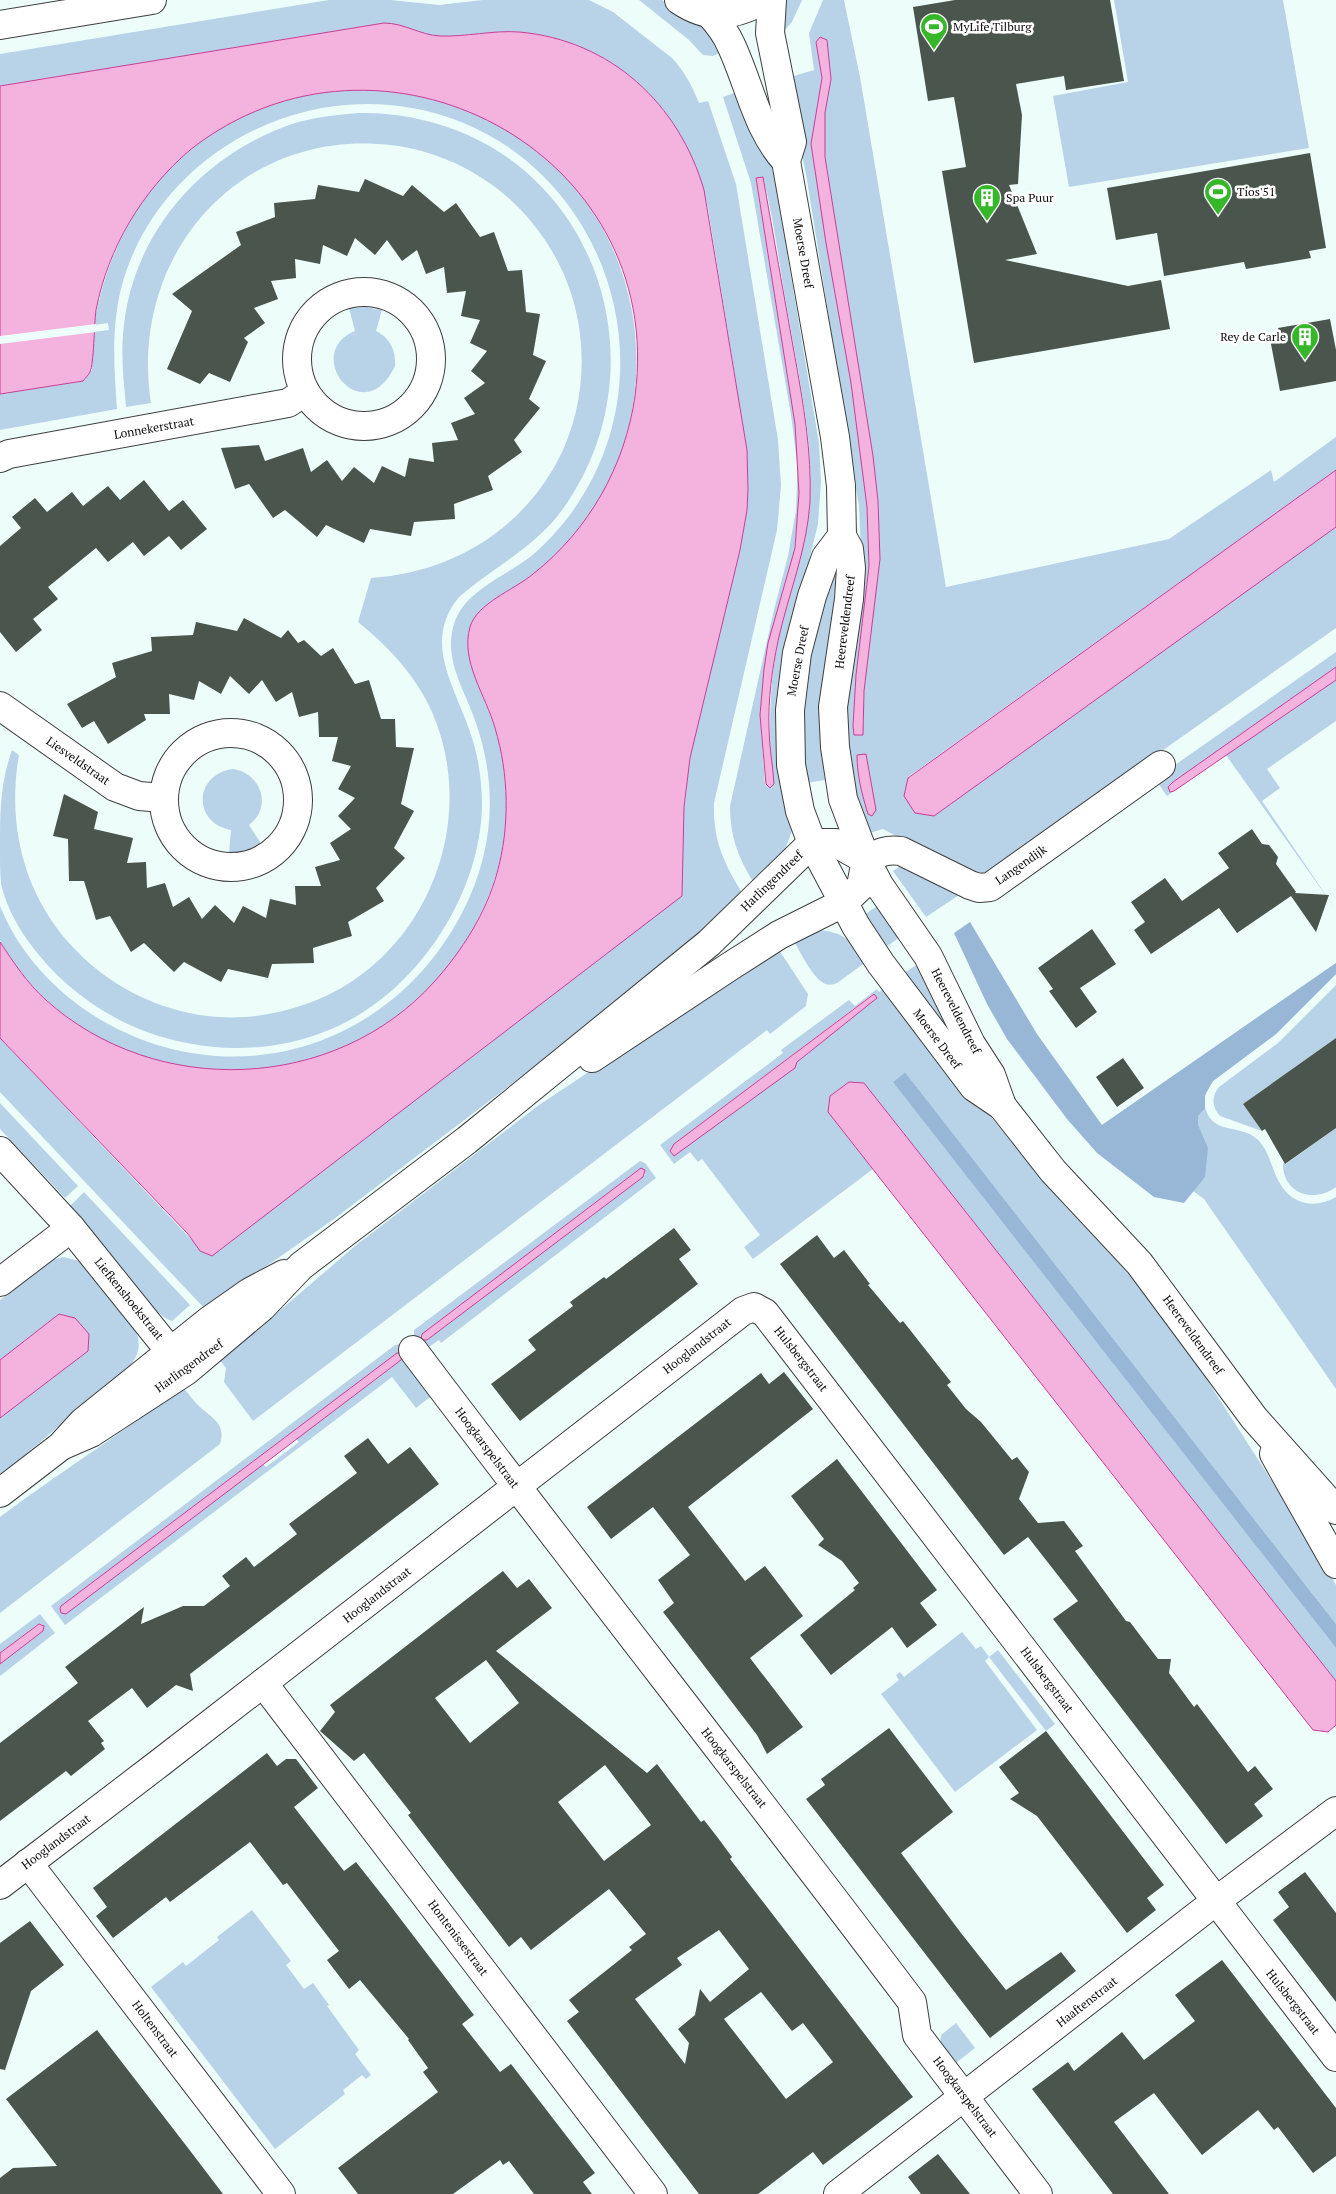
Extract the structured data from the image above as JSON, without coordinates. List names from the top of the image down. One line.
{"streets":{"street":["Moerse Dreef","Lonnekerstraat","Heereveldendreef","Liesveldstraat","Langendijk","Harlingendreef","Liefkenshoekstraat","Hooglandstraat","Hulsbergstraat","Hoogkarspelstraat","Hontenissestraat","Haaftenstraat","Holtenstraat"]},"crossings":[["Moerse Dreef","Heereveldendreef"],["Moerse Dreef","Harlingendreef"],["Heereveldendreef","Langendijk"],["Heereveldendreef","Harlingendreef"],["Langendijk","Harlingendreef"],["Harlingendreef","Liefkenshoekstraat"],["Hooglandstraat","Hulsbergstraat"],["Hooglandstraat","Hoogkarspelstraat"],["Hooglandstraat","Hontenissestraat"],["Hooglandstraat","Holtenstraat"],["Hulsbergstraat","Haaftenstraat"],["Hoogkarspelstraat","Haaftenstraat"]],"places":{"sports":["MyLife Tilburg","Tios'51"],"building":["Spa Puur","Rey de Carle"]}}
